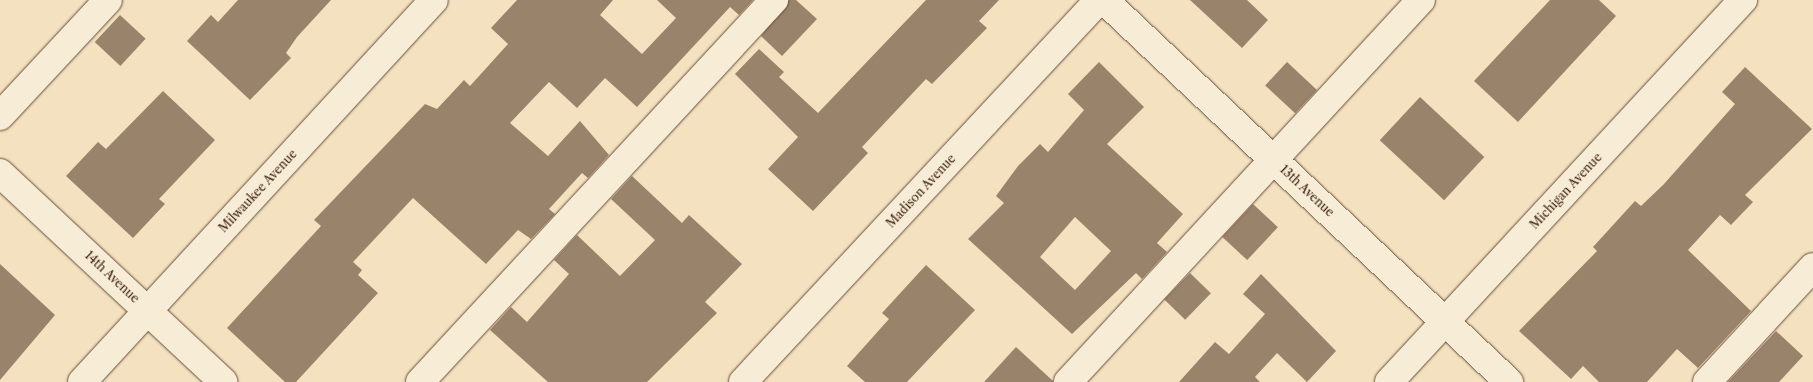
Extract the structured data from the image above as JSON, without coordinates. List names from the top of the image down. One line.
{"streets":{"street":["Milwaukee Avenue","Madison Avenue","13th Avenue","Michigan Avenue","14th Avenue"]},"crossings":[["Milwaukee Avenue","14th Avenue"],["13th Avenue","Michigan Avenue"]]}
